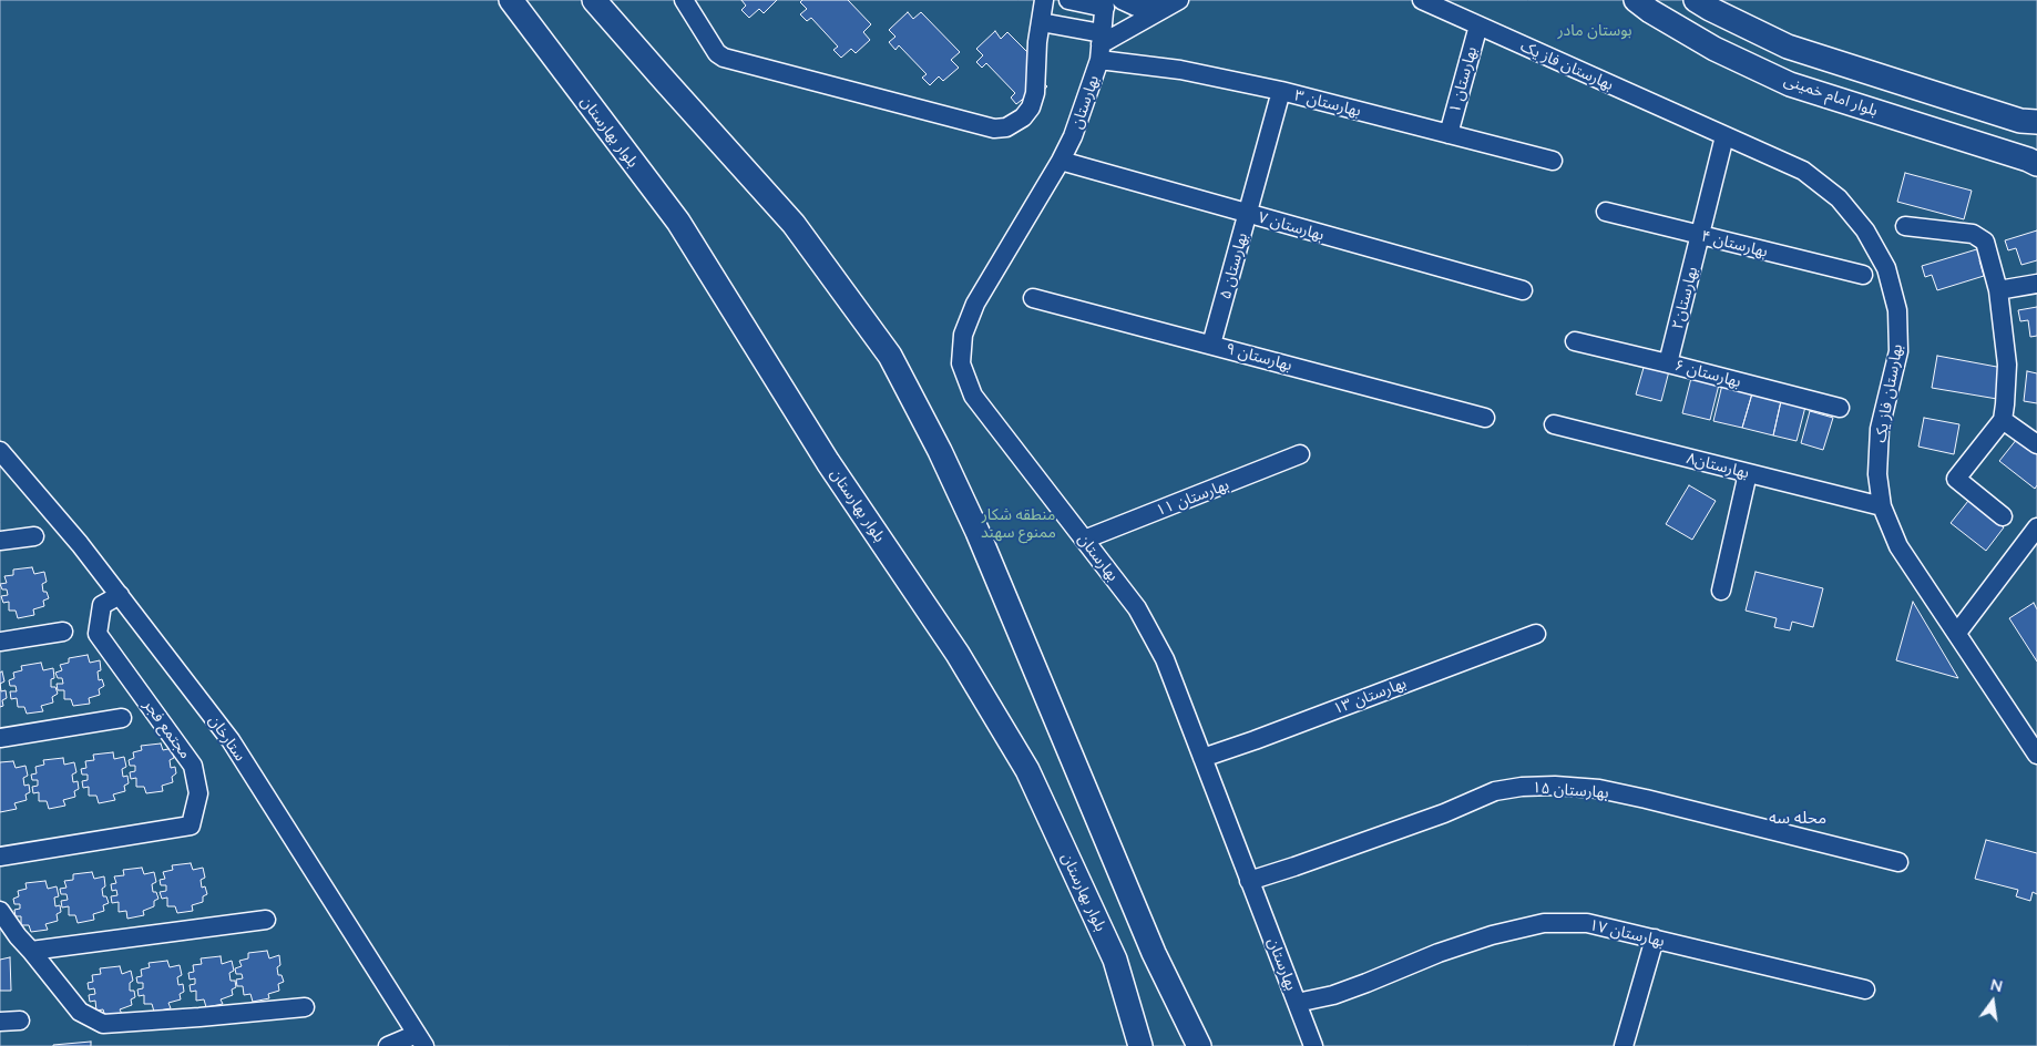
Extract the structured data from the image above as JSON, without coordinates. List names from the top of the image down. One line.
{"streets":{"main road":["بلوار امام خمینی","بلوار بهارستان"],"street":["بهارستان فاز یک","بهارستان ۱","بهارستان","بهارستان ۳","بهارستان ۷","بهارستان ۴","بهارستان ۵","بهارستان۲","بهارستان ۹","بهارستان ۶","بهارستان۸","بهارستان ۱۱","بهارستان ۱۳","مجتمع فجر","ستارخان","بهارستان ۱۵","بهارستان ۱۷"]},"crossings":[["بهارستان فاز یک","بهارستان ۱"],["بهارستان فاز یک","بهارستان۲"],["بهارستان فاز یک","بهارستان۸"],["بهارستان ۱","بهارستان ۳"],["بهارستان","بهارستان ۳"],["بهارستان","بهارستان ۷"],["بهارستان","بهارستان ۱۱"],["بهارستان","بهارستان ۱۳"],["بهارستان","بهارستان ۱۵"],["بهارستان","بهارستان ۱۷"],["بهارستان ۳","بهارستان ۵"],["بهارستان ۷","بهارستان ۵"],["بهارستان ۴","بهارستان۲"],["بهارستان ۵","بهارستان ۹"],["بهارستان۲","بهارستان ۶"],["مجتمع فجر","ستارخان"]],"districts":["محله سه"],"parks":["بوستان مادر","منطقه شکار ممنوع سهند"],"north":"top"}
